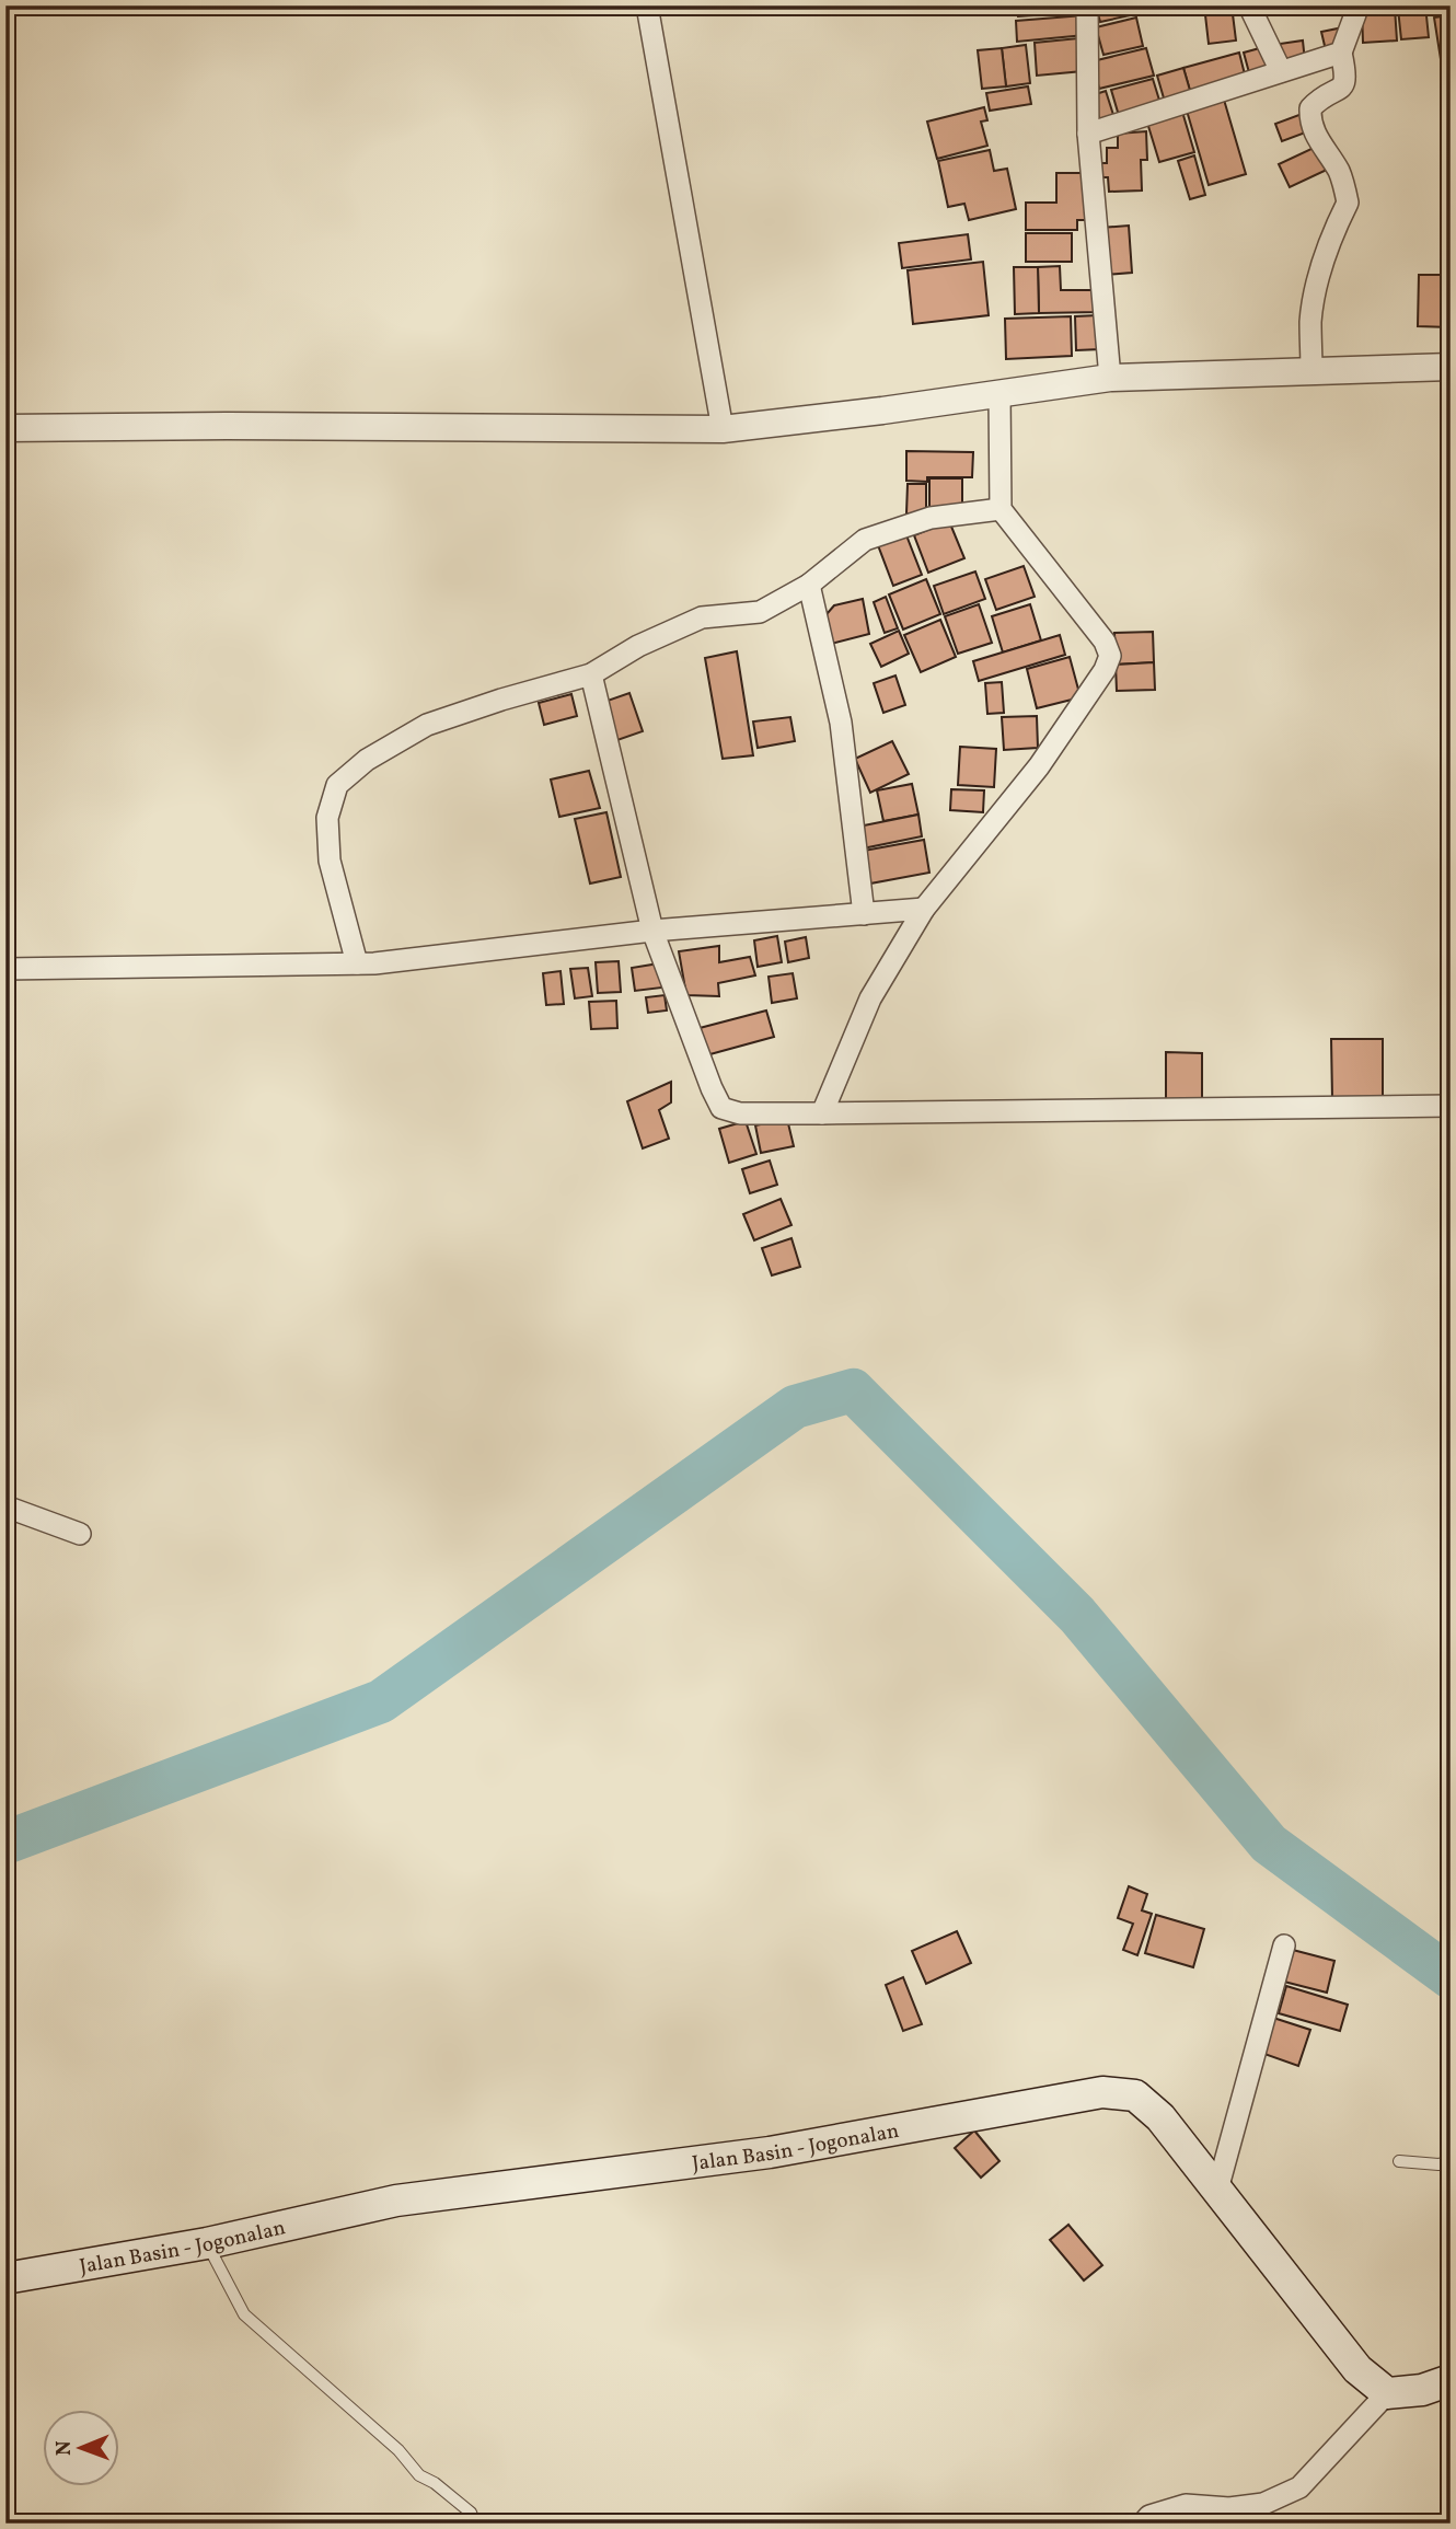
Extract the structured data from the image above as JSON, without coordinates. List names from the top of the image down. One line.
{"streets":{"main road":["Jalan Basin - Jogonalan"]},"north":"left"}
